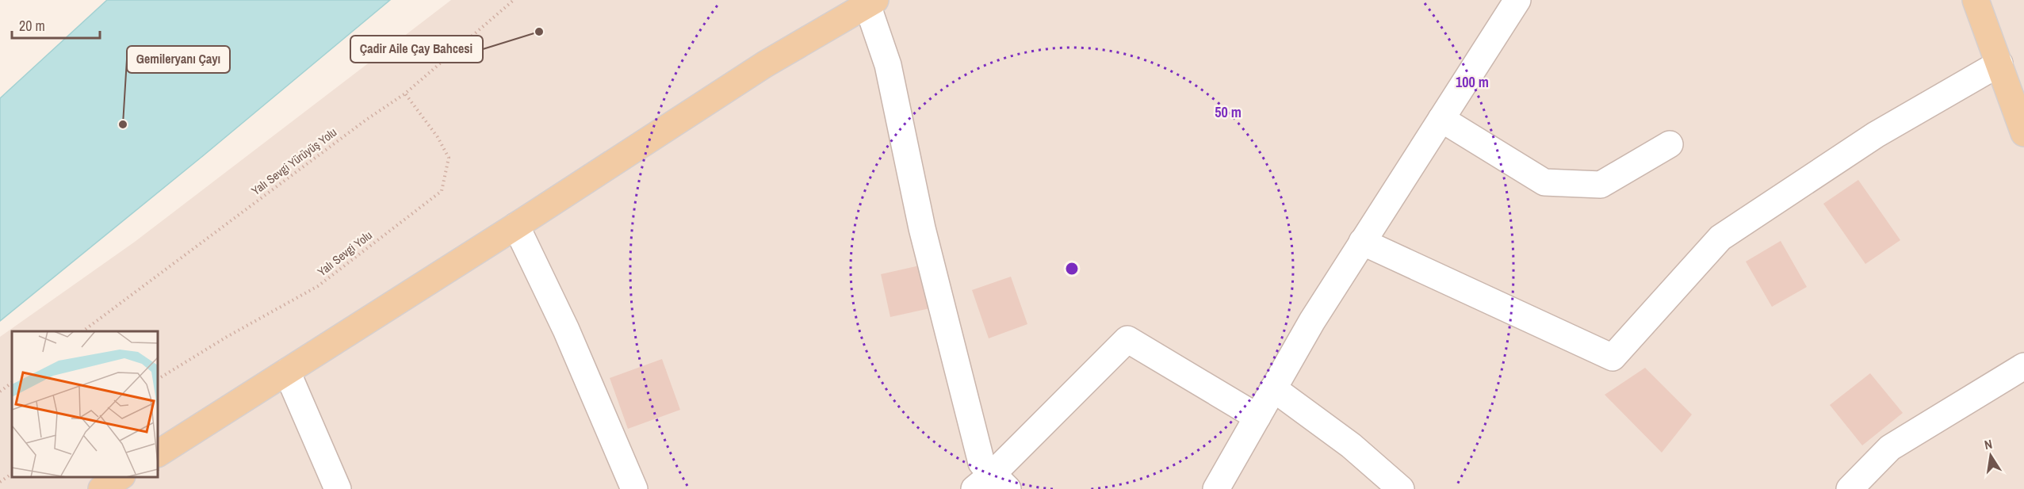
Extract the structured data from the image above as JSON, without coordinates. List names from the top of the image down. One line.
{"streets":{"path":["Yalı Sevgi Yürüyüş Yolu","Yalı Sevgi Yolu"]},"crossings":[["Yalı Sevgi Yürüyüş Yolu","Yalı Sevgi Yolu"]],"places":["Çadir Aile Çay Bahcesi","Gemileryanı Çayı"],"scale_bar":"20 m","north":"top","rings":["100 m","50 m"]}
